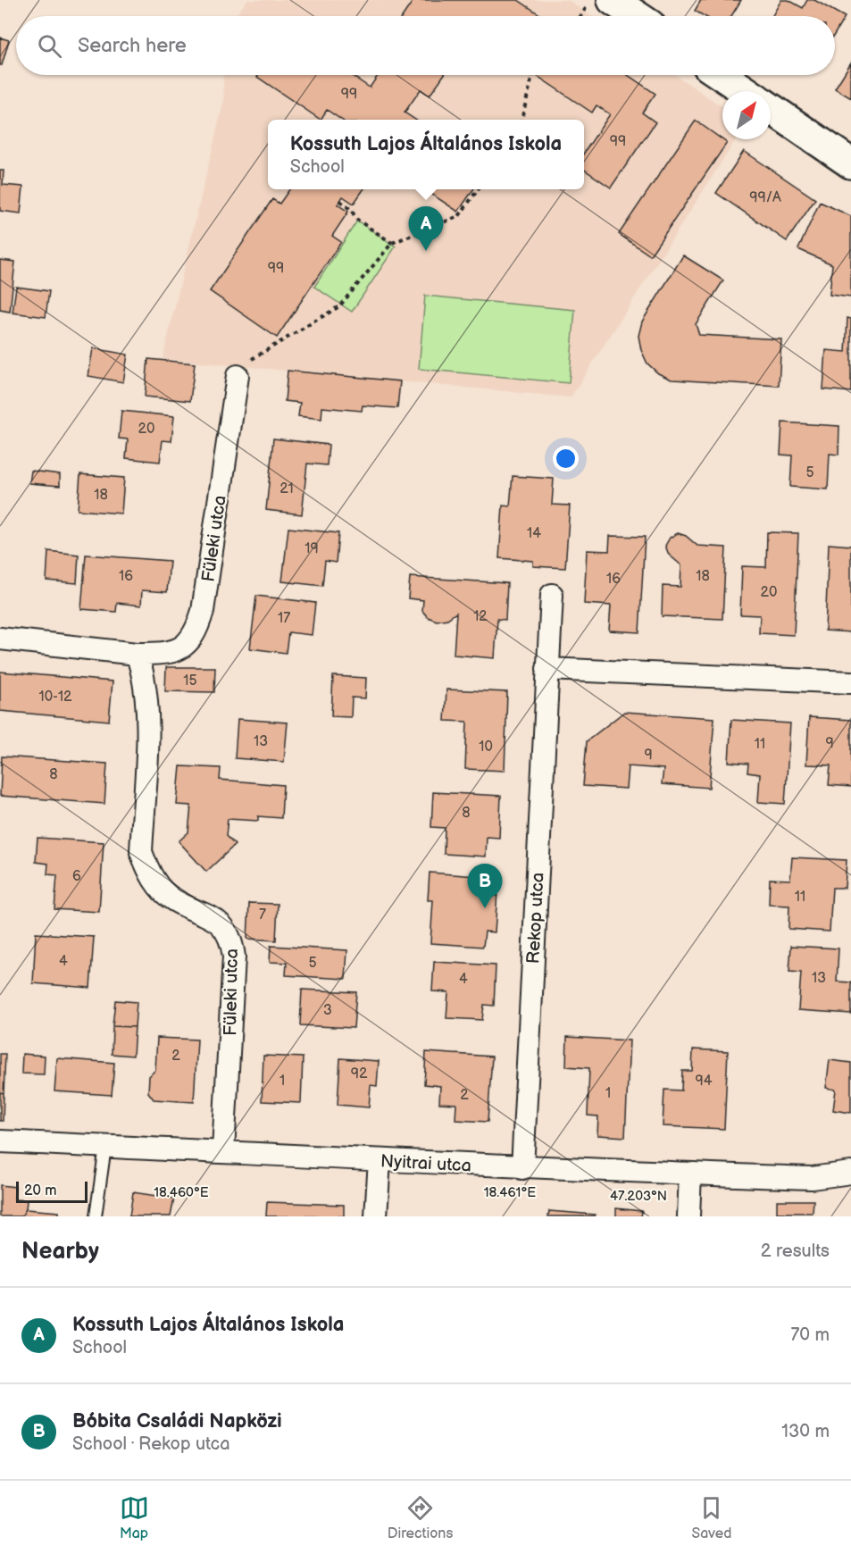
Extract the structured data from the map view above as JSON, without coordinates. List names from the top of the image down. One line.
{"streets":{"street":["Füleki utca","Rekop utca","Nyitrai utca"]},"crossings":[["Füleki utca","Nyitrai utca"],["Rekop utca","Nyitrai utca"]],"house_numbers":["99","99","99/A","99","20","5","21","18","14","19","16","18","16","20","12","17","15","10-12","13","9","11","10","9","8","8","6","11","7","4","5","13","4","3","2","92","1","94","1","2"],"scale_bar":"20 m","north":"top right","page":{"search":"Search here","popup":["Kossuth Lajos Általános Iskola","School"],"pins":["A","B"],"scale":"20 m","heading":["Nearby","2 results"],"list":[{"mark":"A","name":"Kossuth Lajos Általános Iskola","note":"School","value":"70 m"},{"mark":"B","name":"Bóbita Családi Napközi","note":"School · Rekop utca","value":"130 m"}],"nav":["Map","Directions","Saved"]},"coordinates":["18.460°E","18.461°E","47.203°N"]}
